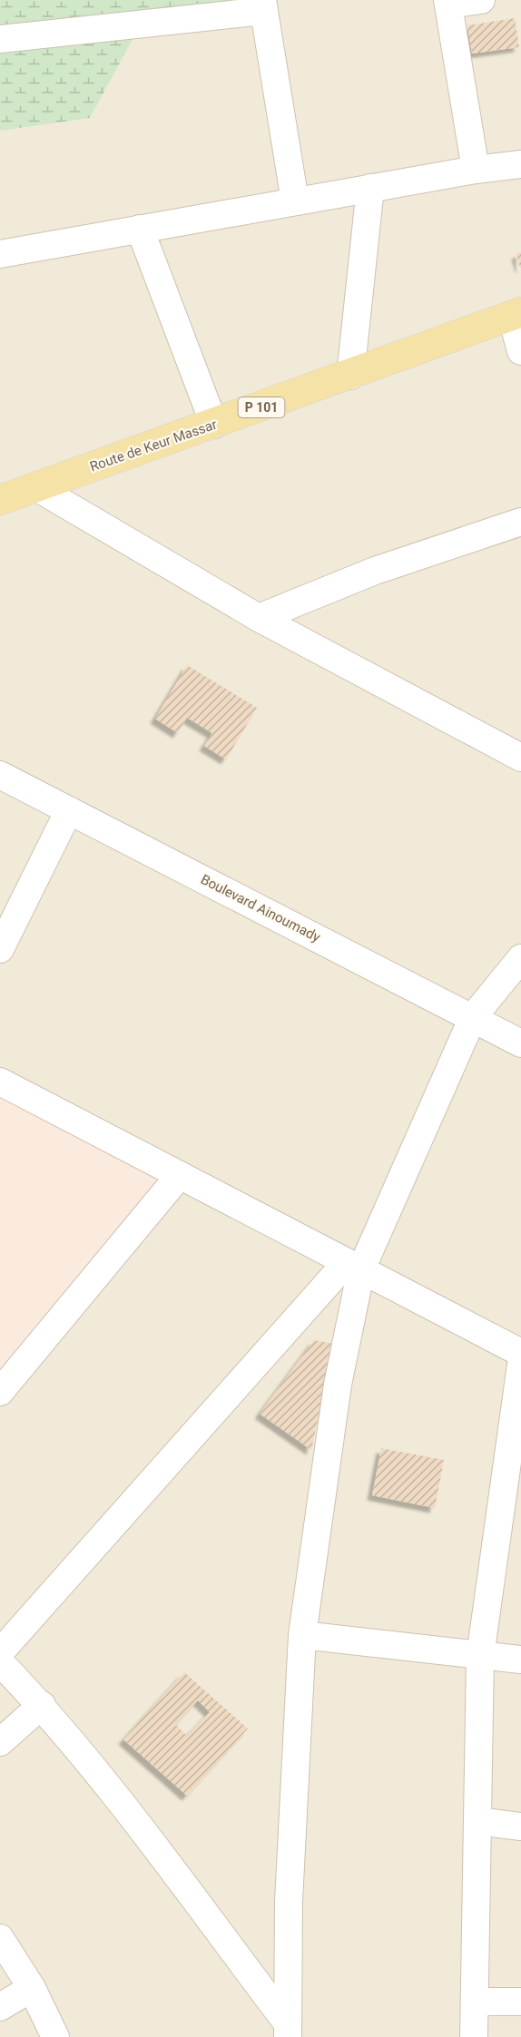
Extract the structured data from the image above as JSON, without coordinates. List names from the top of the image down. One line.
{"streets":{"main road":["P 101","Route de Keur Massar"],"street":["Boulevard Ainoumady"]}}
